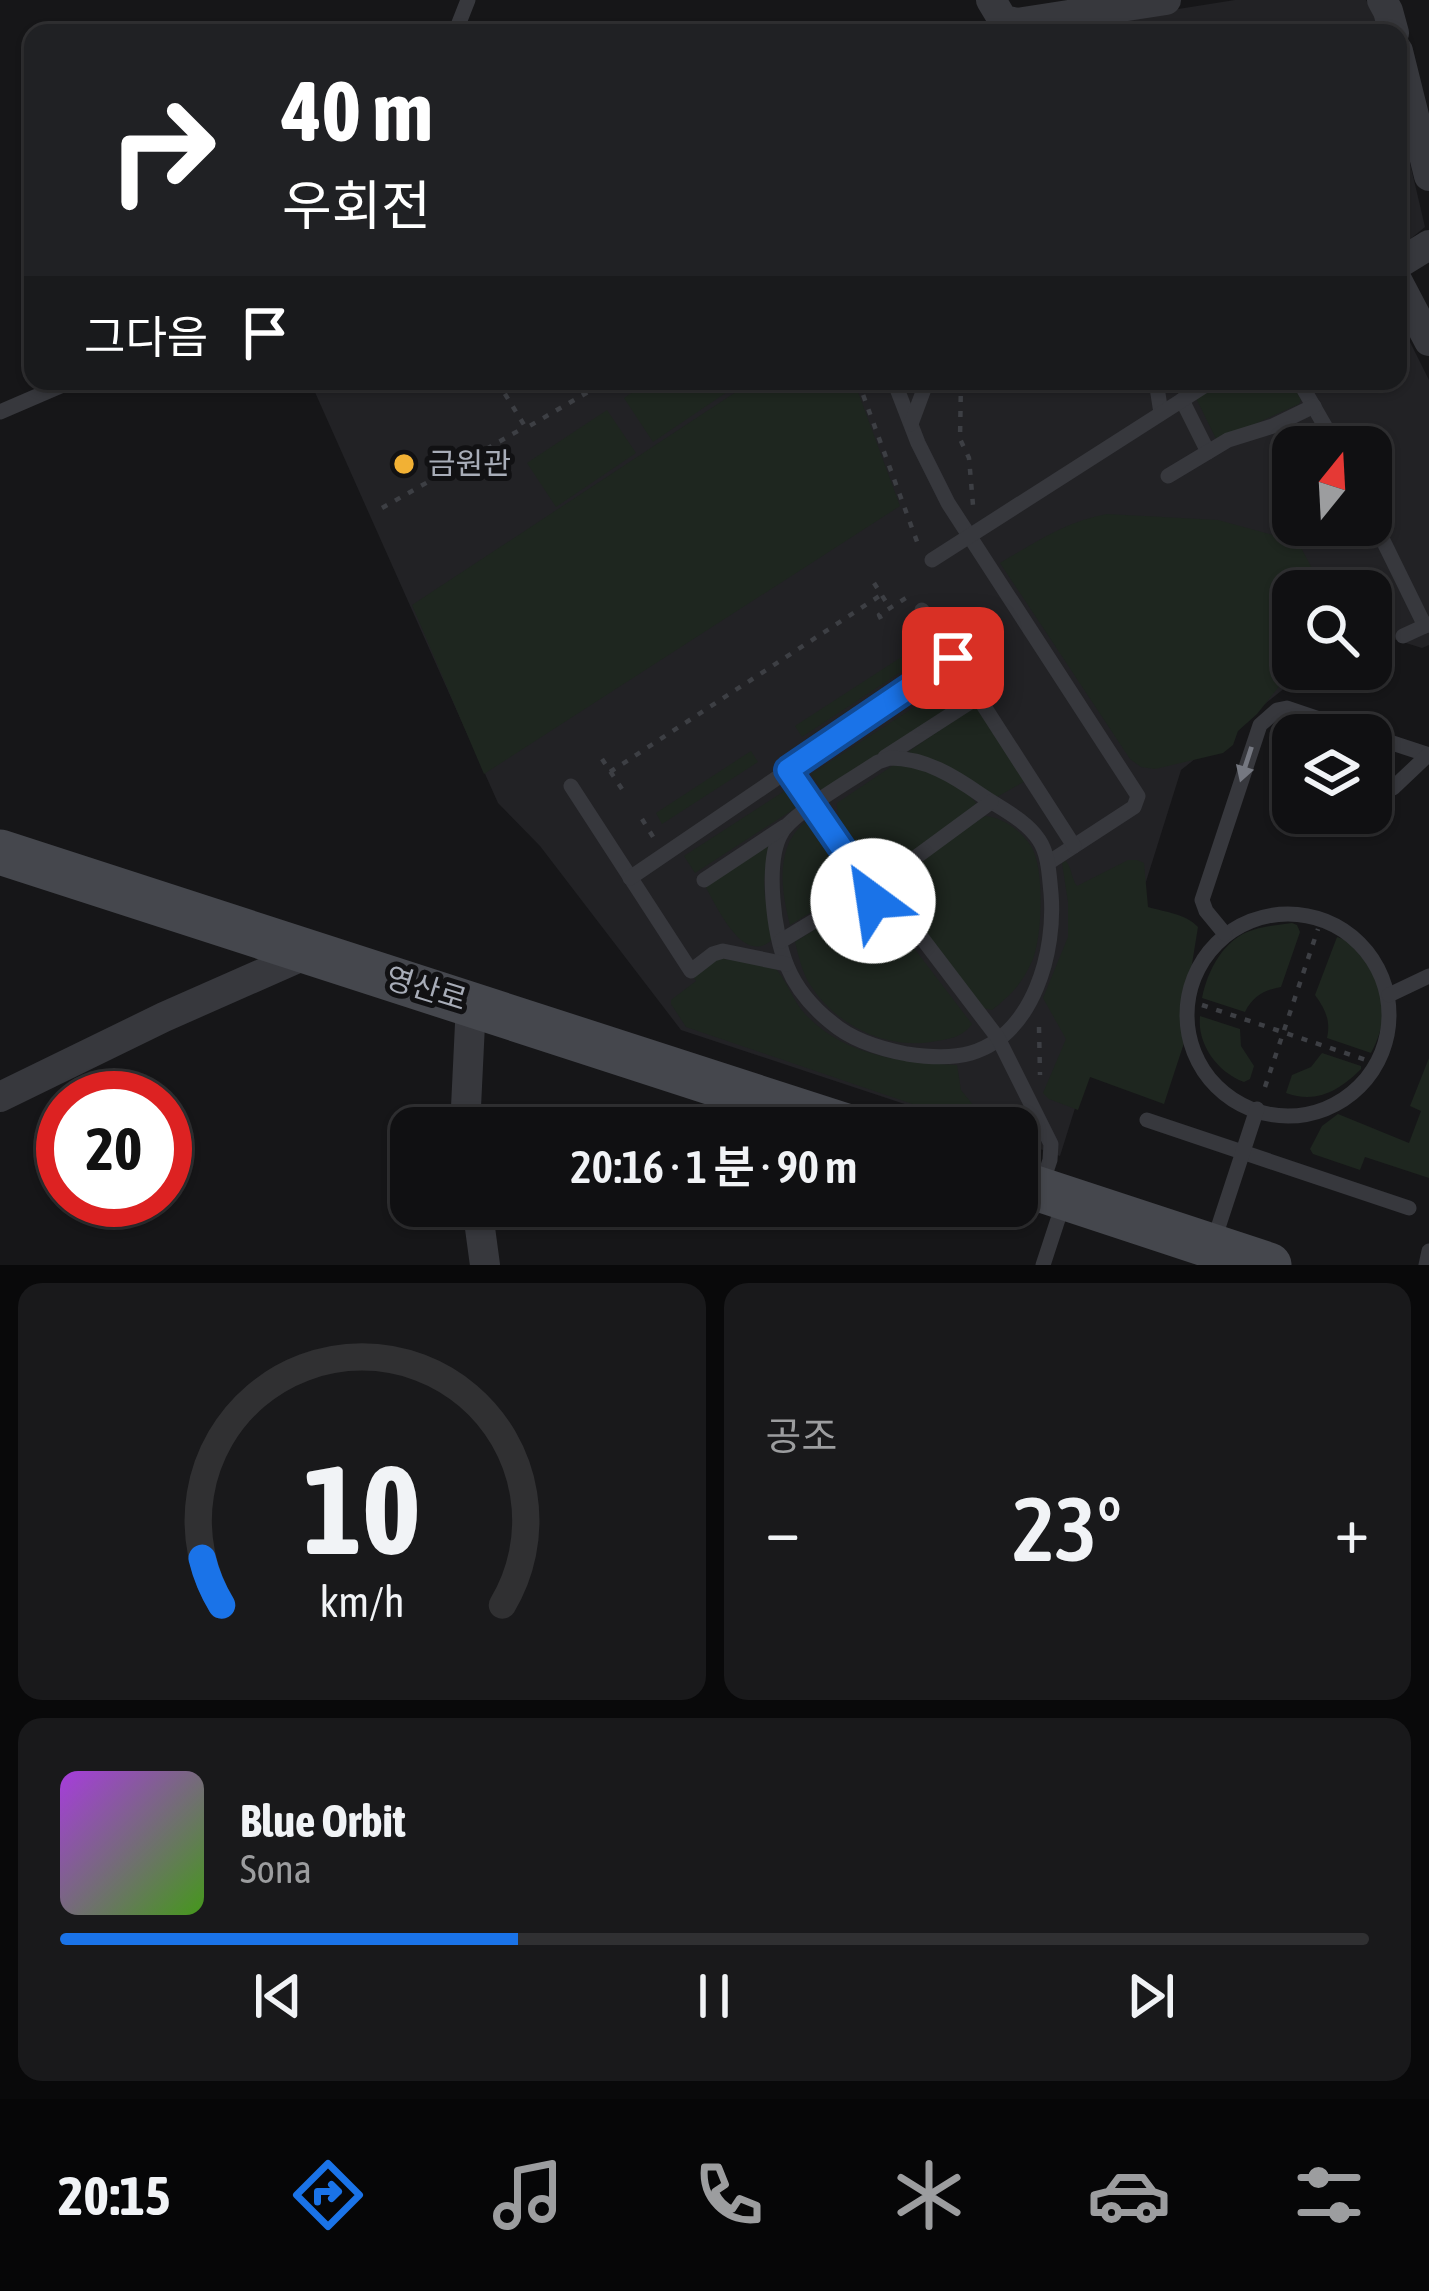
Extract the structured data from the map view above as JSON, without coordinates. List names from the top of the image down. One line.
{"streets":{"main road":["영산로"]},"places":["금원관"],"north":"top","page":{"turn":["40 m","우회전"],"then":"그다음","limit":"20","trip":"20:16 · 1 분 · 90 m","tile":"공조","heat":["−","23°","+"],"song":["Blue Orbit","Sona"],"tabs":"20:15","gauge":["10","km/h"]}}
